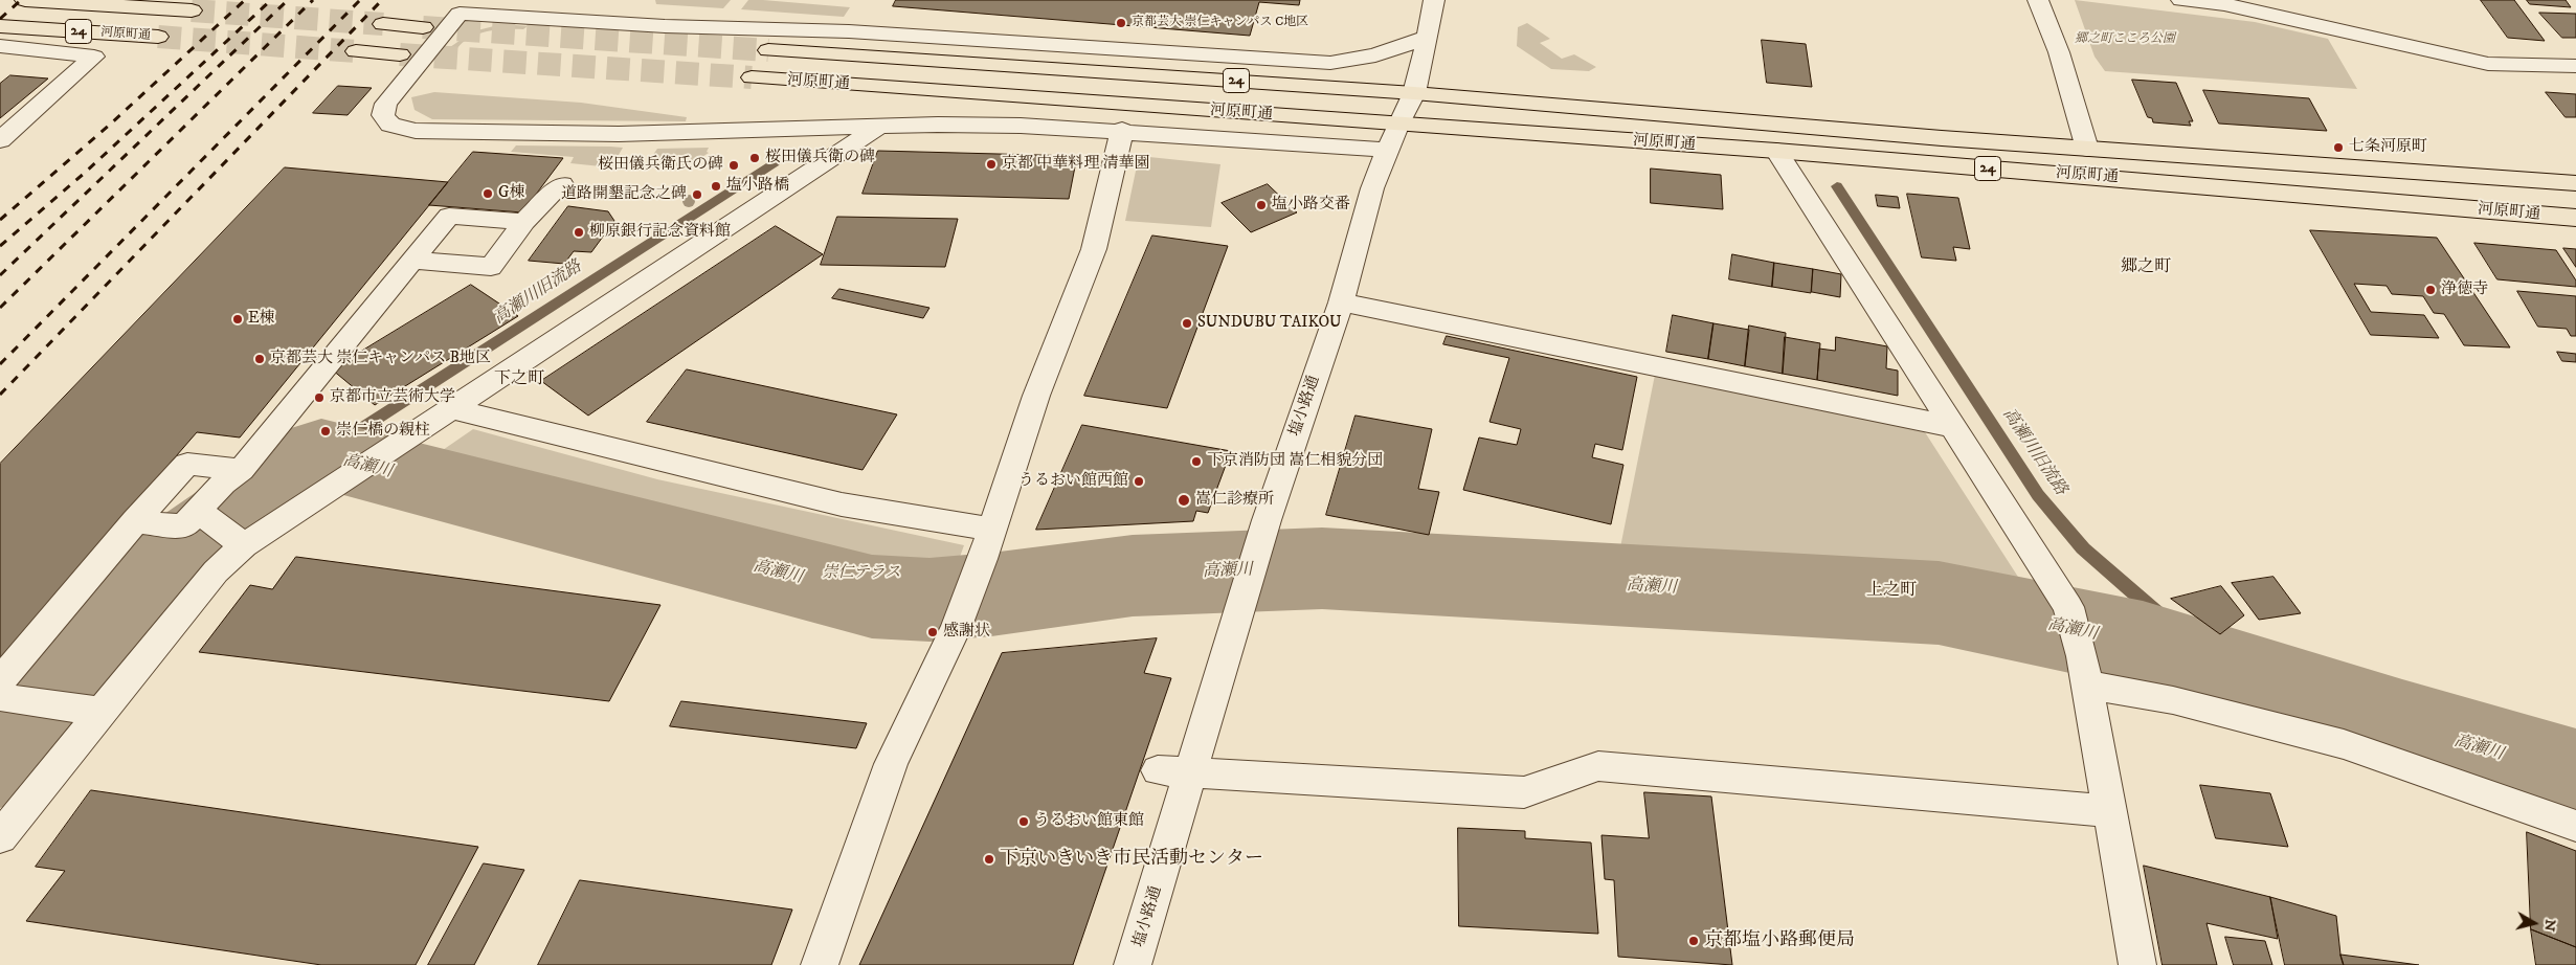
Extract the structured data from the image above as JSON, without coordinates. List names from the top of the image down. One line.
{"streets":{"highway":["24","河原町通"],"street":["塩小路通"]},"crossings":[["河原町通","塩小路通"]],"districts":["郷之町","下之町","上之町"],"water":["高瀬川旧流路","高瀬川"],"parks":["郷之町こころ公園","崇仁テラス"],"places":["京都芸大 崇仁キャンパス C地区","七条河原町","桜田儀兵衛の碑","京都 中華料理 清華園","桜田儀兵衛氏の碑","塩小路橋","G棟","道路開墾記念之碑","塩小路交番","柳原銀行記念資料館","浄徳寺","E棟","SUNDUBU TAIKOU","京都芸大 崇仁キャンパス B地区","京都市立芸術大学","崇仁橋の親柱","下京消防団 嵩仁相貌分団","うるおい館西館","嵩仁診療所","感謝状","うるおい館東館","下京いきいき市民活動センター","京都塩小路郵便局"],"north":"right"}
